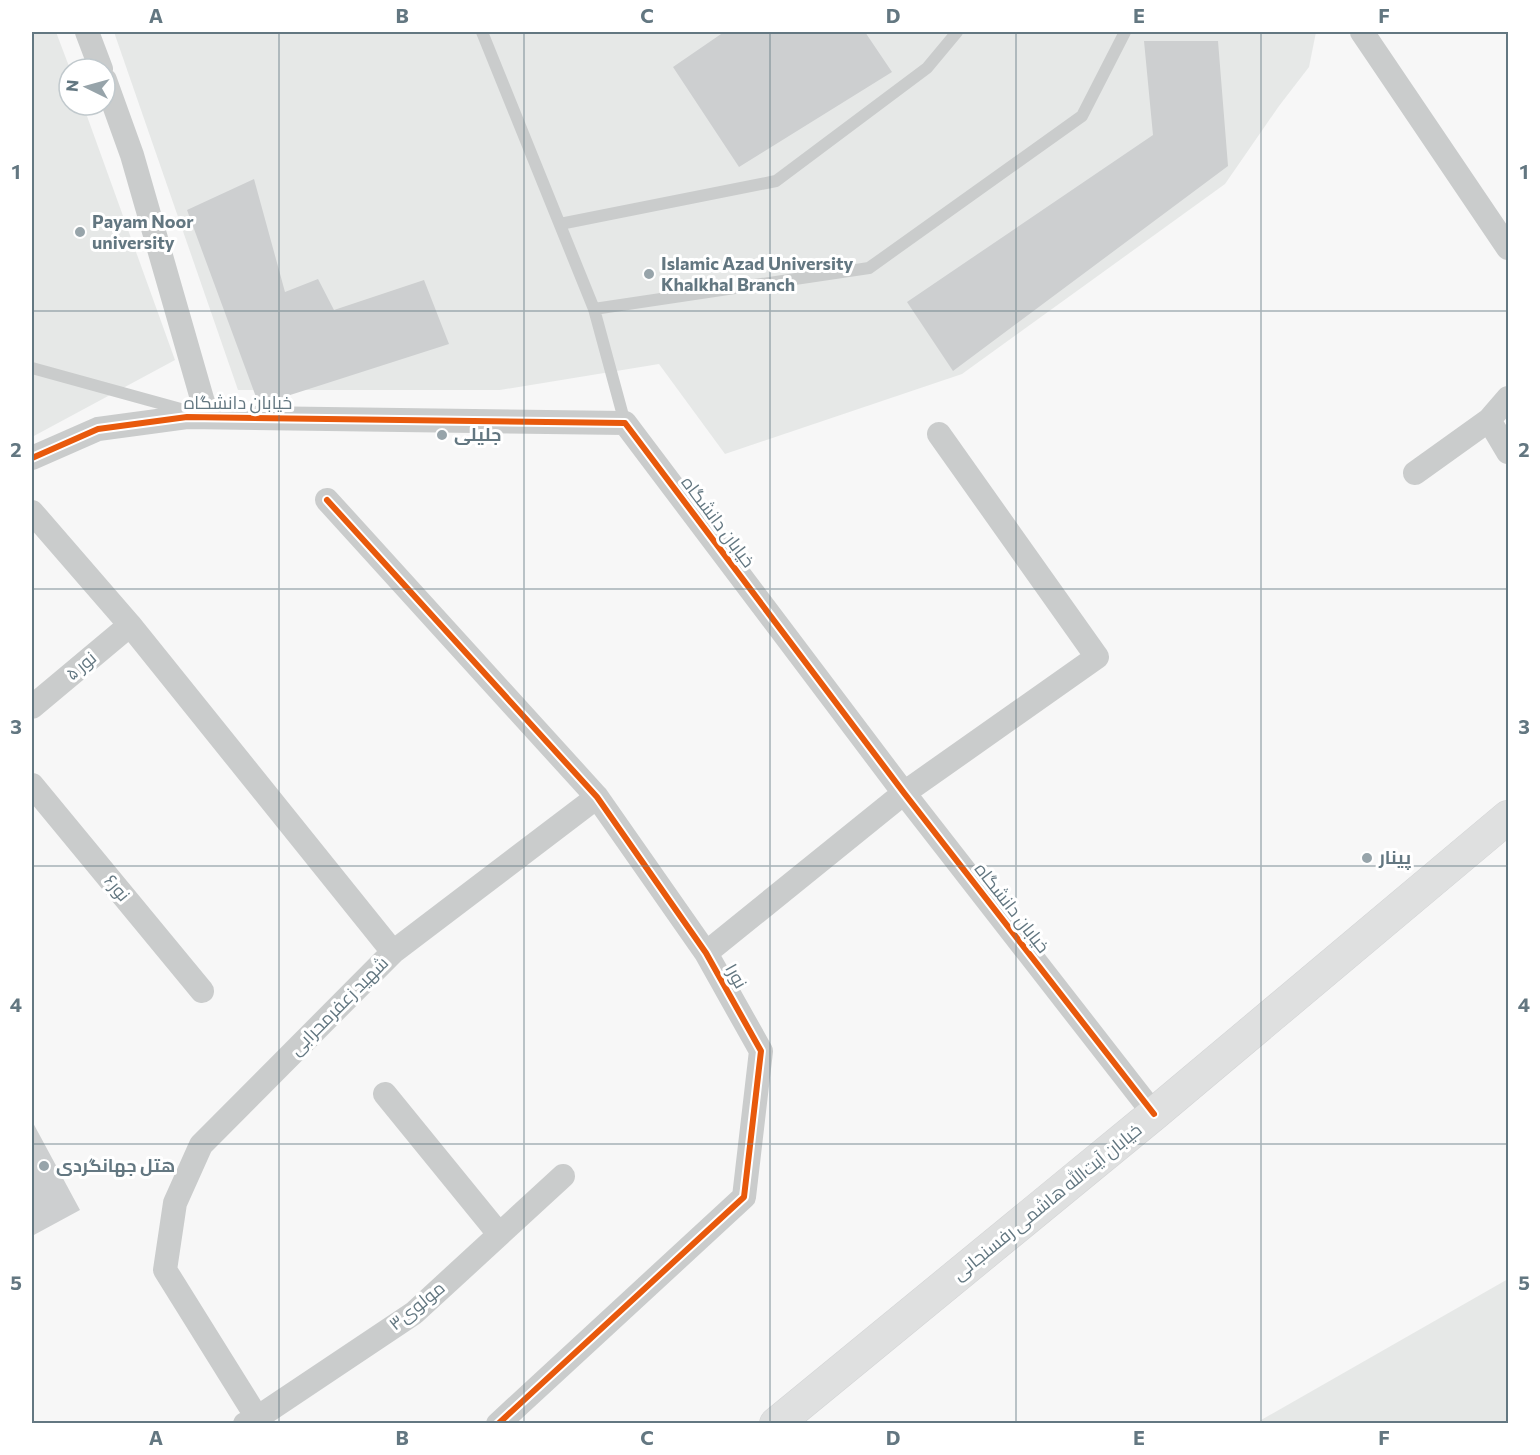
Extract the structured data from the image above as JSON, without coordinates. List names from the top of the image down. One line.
{"streets":{"main road":["خیابان آیت‌الله هاشمی رفسنجانی"],"street":["خیابان دانشگاه","نور ۵","نور۶","نور۱","شهید زعفرمحرابی","مولوی۳"]},"crossings":[["خیابان دانشگاه","خیابان آیت‌الله هاشمی رفسنجانی"],["نور ۵","شهید زعفرمحرابی"],["شهید زعفرمحرابی","مولوی۳"]],"places":["Payam Noor university","Islamic Azad University Khalkhal Branch","جلیلی","پینار","هتل جهانگردی"],"north":"left","grid":{"columns":["A","B","C","D","E","F"],"rows":["1","2","3","4","5"]}}
